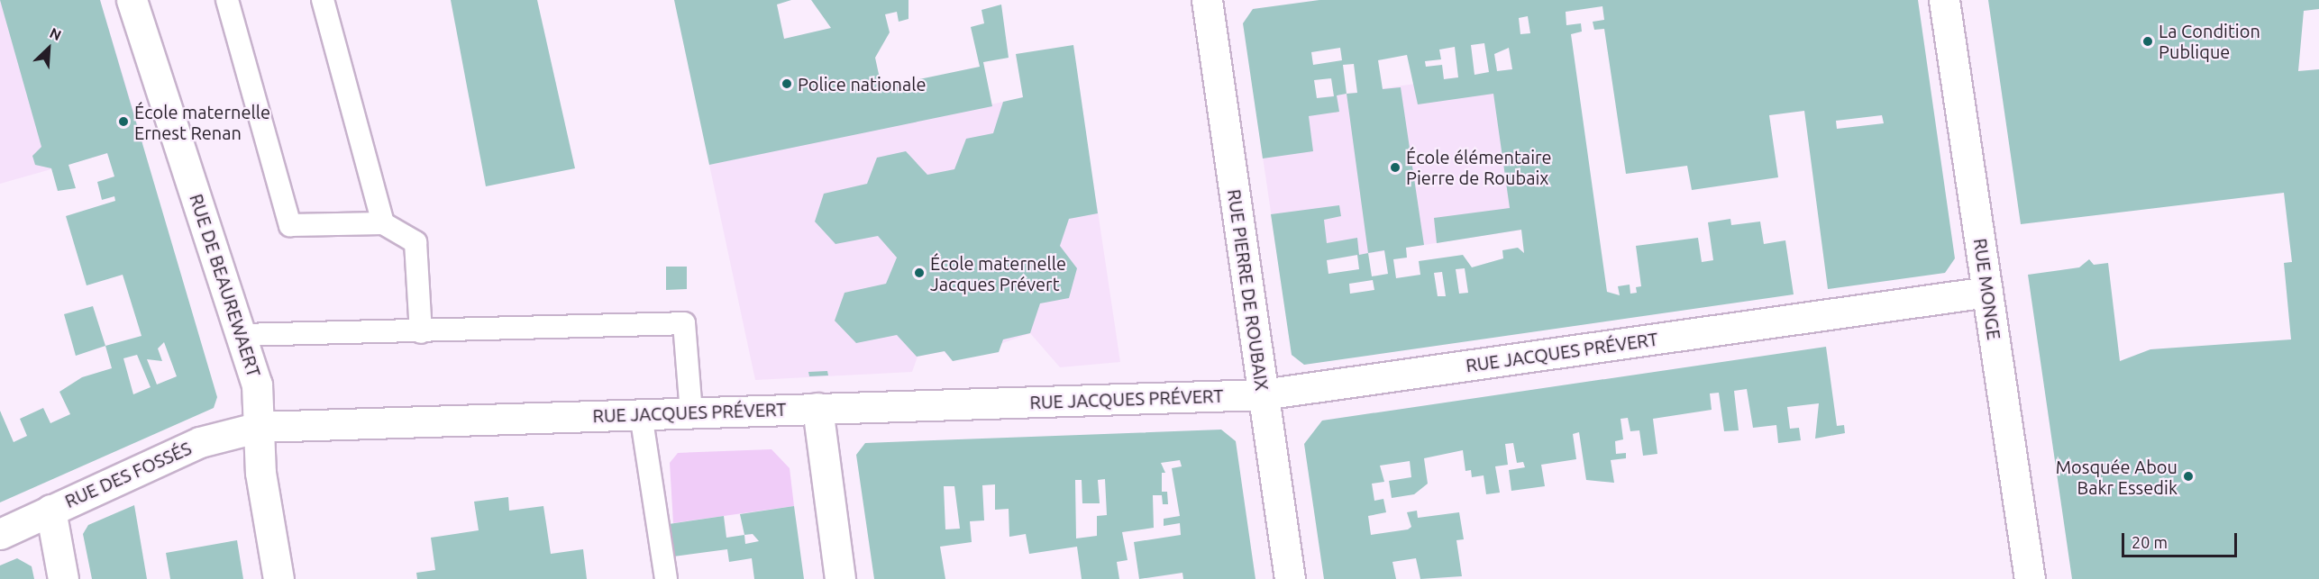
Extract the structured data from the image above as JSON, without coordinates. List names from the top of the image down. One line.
{"streets":{"street":["RUE DE BEAUREWAERT","RUE MONGE","RUE PIERRE DE ROUBAIX","RUE JACQUES PRÉVERT","RUE DES FOSSÉS"]},"crossings":[["RUE DE BEAUREWAERT","RUE JACQUES PRÉVERT"],["RUE DE BEAUREWAERT","RUE DES FOSSÉS"],["RUE MONGE","RUE JACQUES PRÉVERT"],["RUE PIERRE DE ROUBAIX","RUE JACQUES PRÉVERT"],["RUE JACQUES PRÉVERT","RUE DES FOSSÉS"]],"places":["La Condition Publique","Police nationale","École maternelle Ernest Renan","École élémentaire Pierre de Roubaix","École maternelle Jacques Prévert","Mosquée Abou Bakr Essedik"],"scale_bar":"20 m","north":"top right"}
